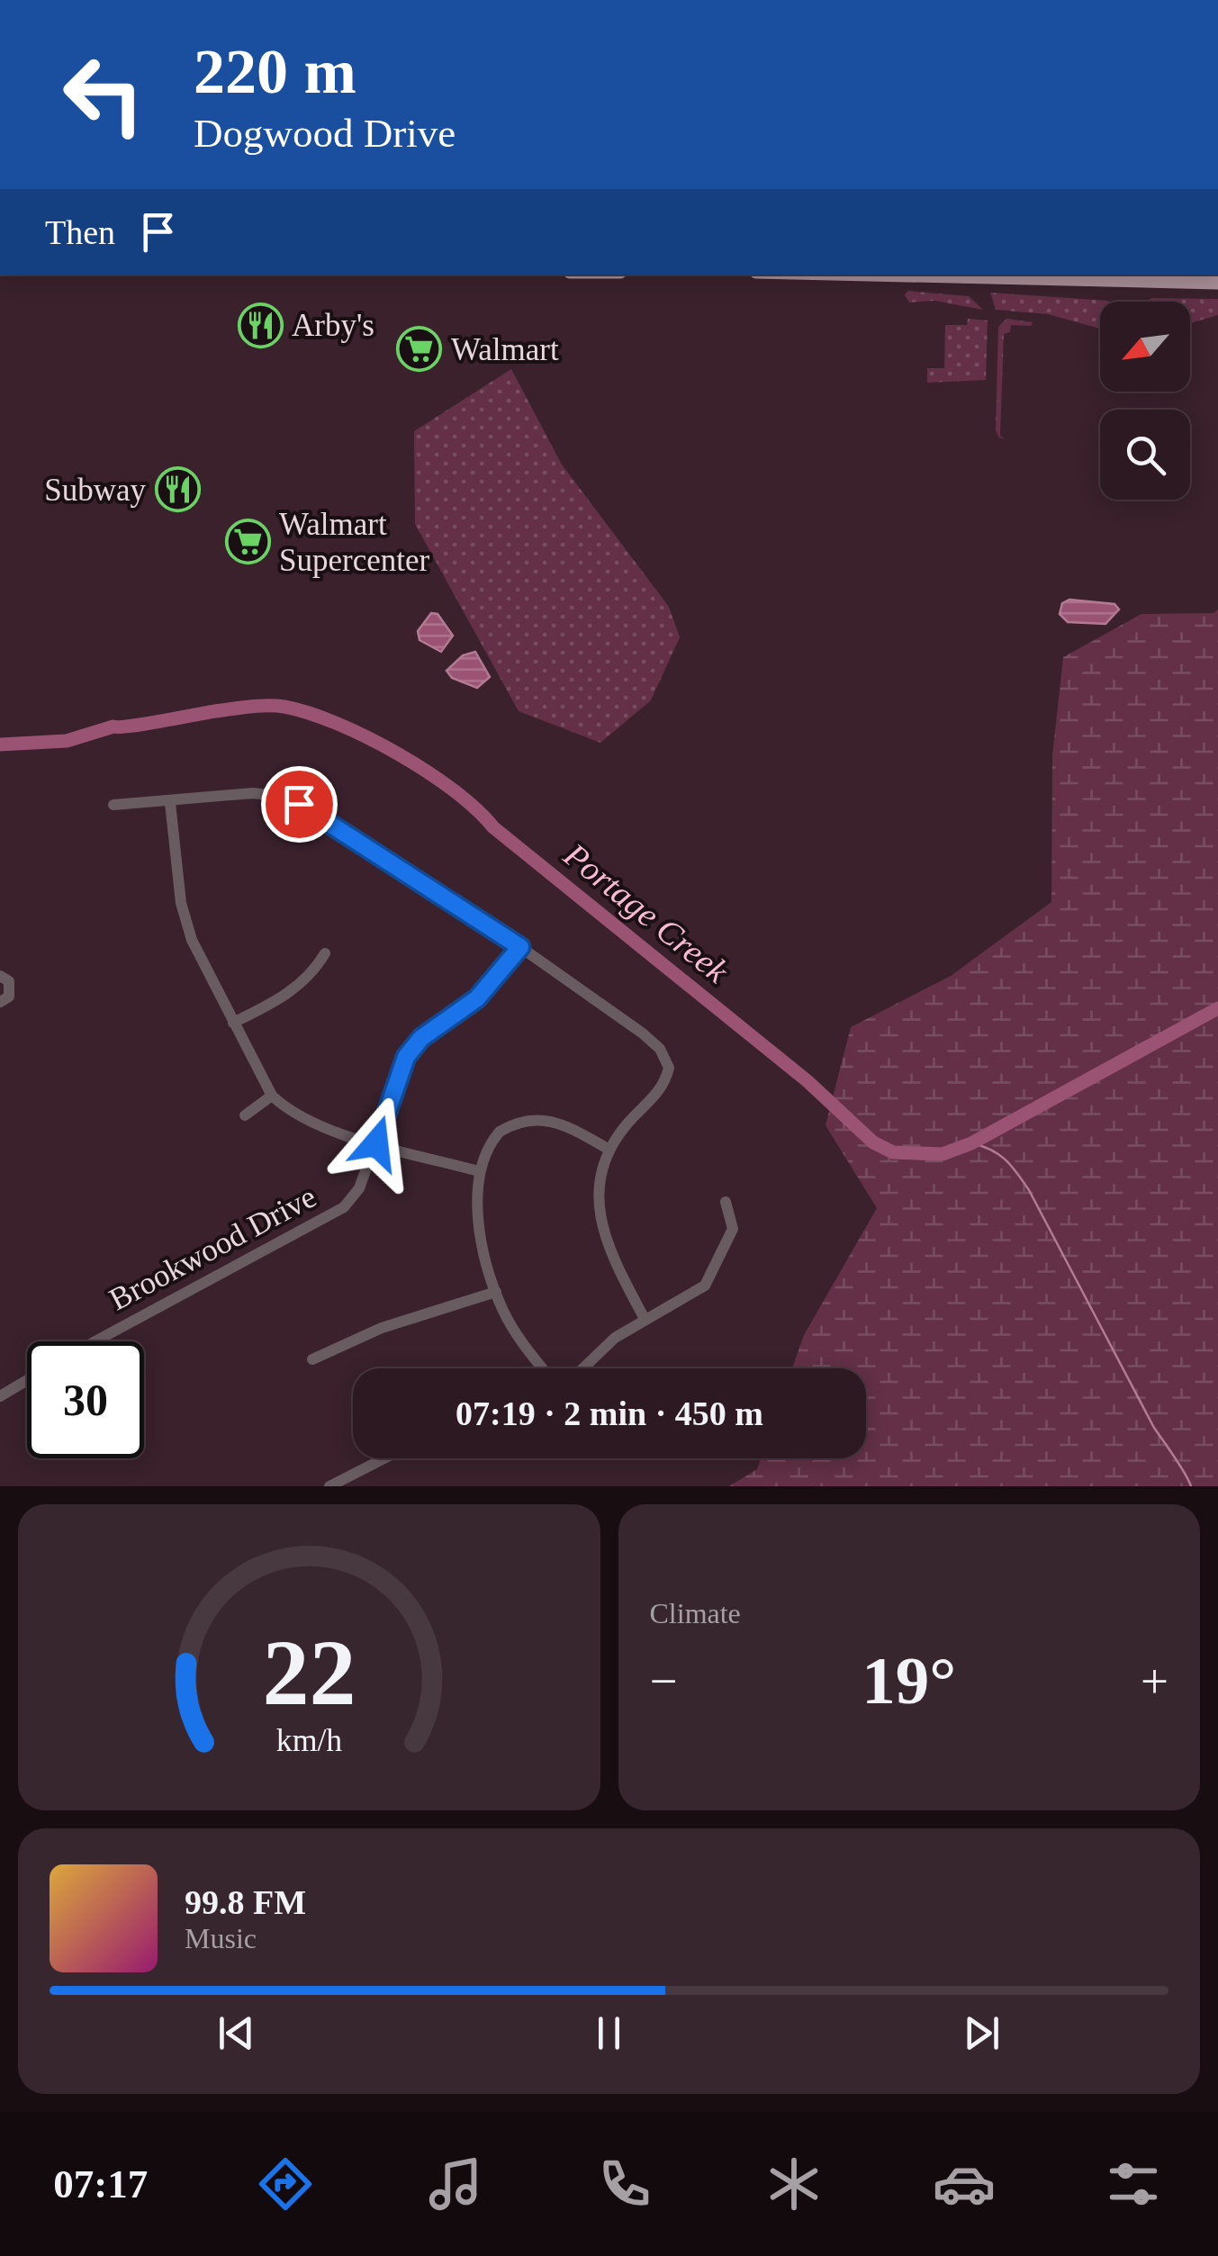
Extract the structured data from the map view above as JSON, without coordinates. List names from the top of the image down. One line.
{"streets":{"street":["Brookwood Drive"]},"water":["Portage Creek"],"places":{"restaurant":["Arby's","Subway"],"supermarket":["Walmart","Walmart Supercenter"]},"north":"bottom left","page":{"turn":["220 m","Dogwood Drive"],"then":"Then","limit":"30","trip":"07:19 · 2 min · 450 m","tile":"Climate","heat":["−","19°","+"],"song":["99.8 FM","Music"],"tabs":"07:17","gauge":["22","km/h"]}}
